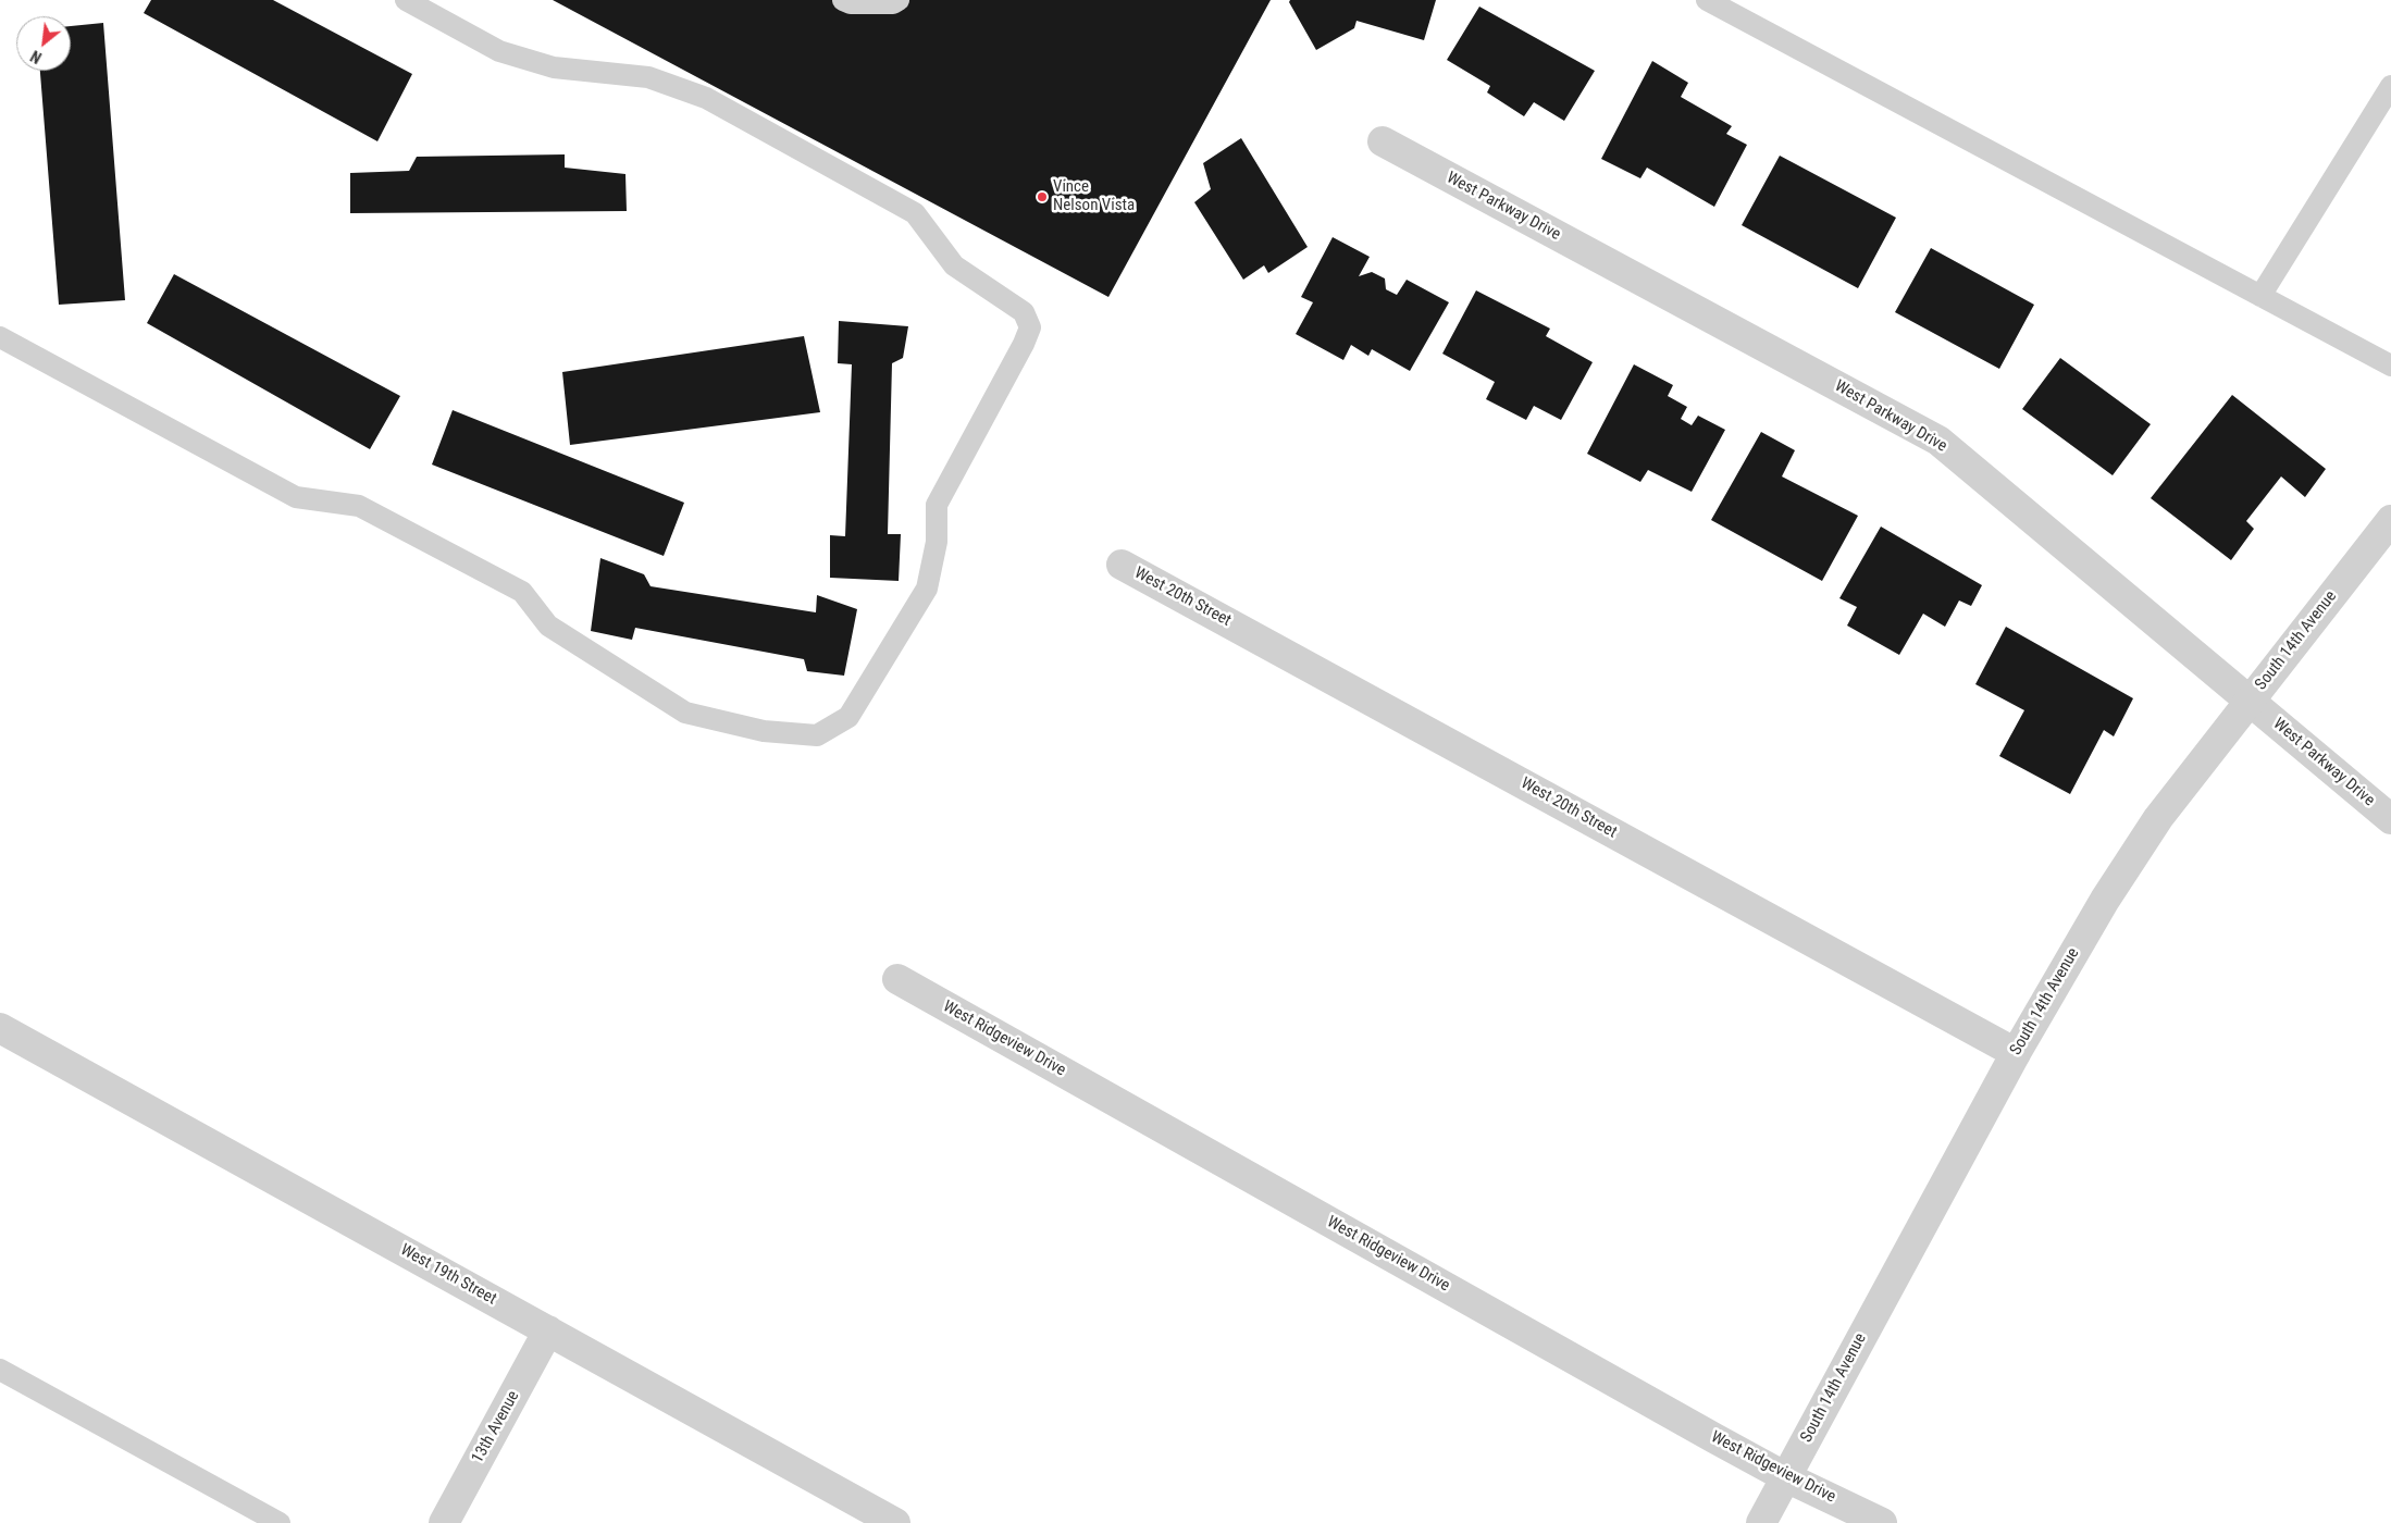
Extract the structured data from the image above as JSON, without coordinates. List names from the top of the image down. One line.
{"streets":{"street":["West Parkway Drive","West 20th Street","South 14th Avenue","West Ridgeview Drive","West 19th Street","13th Avenue"]},"crossings":[["West Parkway Drive","South 14th Avenue"],["West 20th Street","South 14th Avenue"],["South 14th Avenue","West Ridgeview Drive"],["West 19th Street","13th Avenue"]],"places":["Vince Nelson Vista"],"north":"bottom left"}
